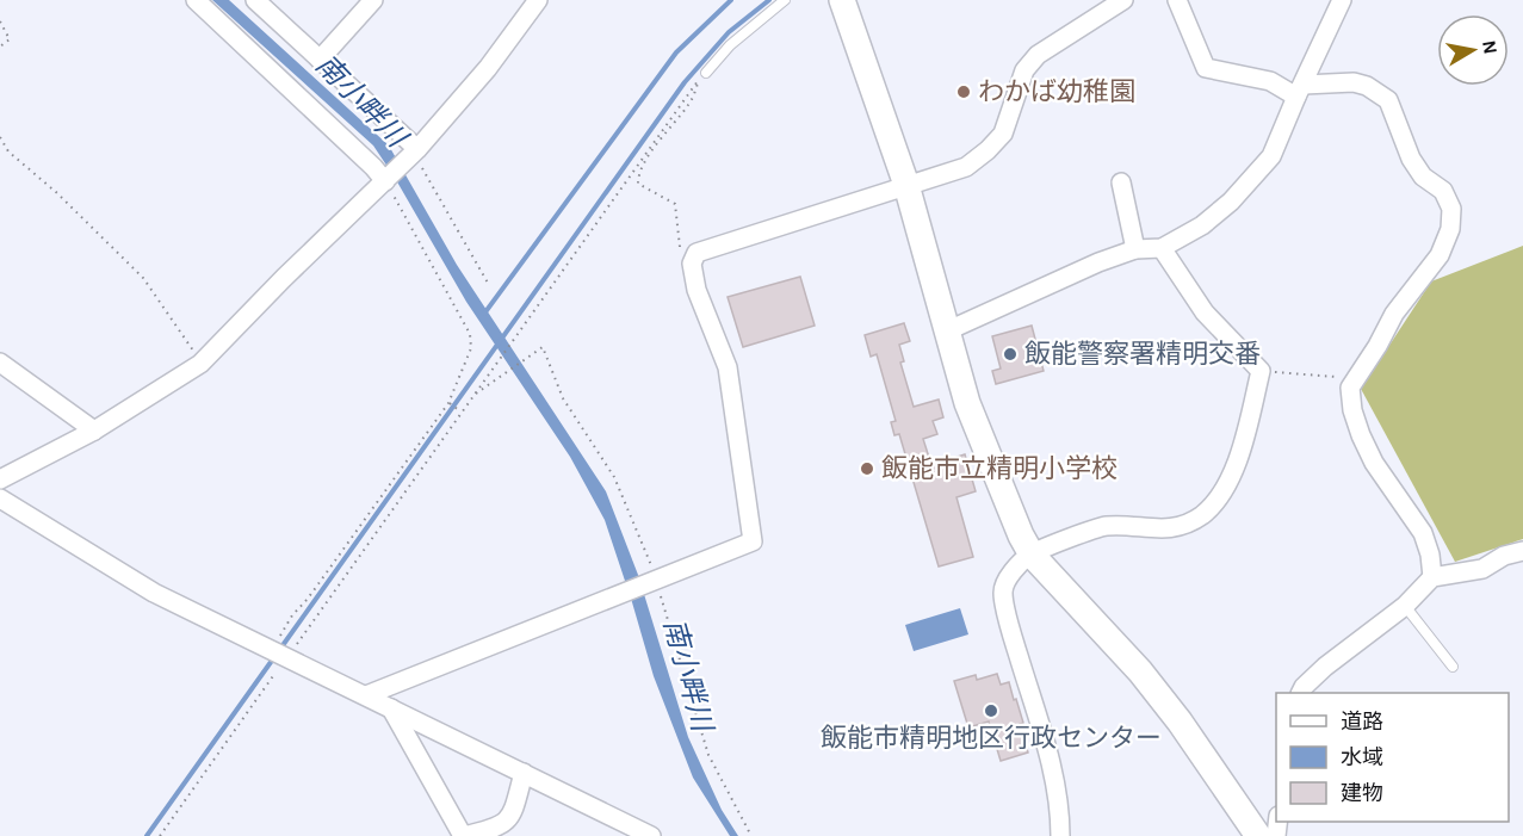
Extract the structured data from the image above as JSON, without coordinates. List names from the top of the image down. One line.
{"water":["南小畔川"],"places":["わかば幼稚園","飯能警察署精明交番","飯能市立精明小学校","飯能市精明地区行政センター"],"legend":["道路","水域","建物"],"north":"right"}
